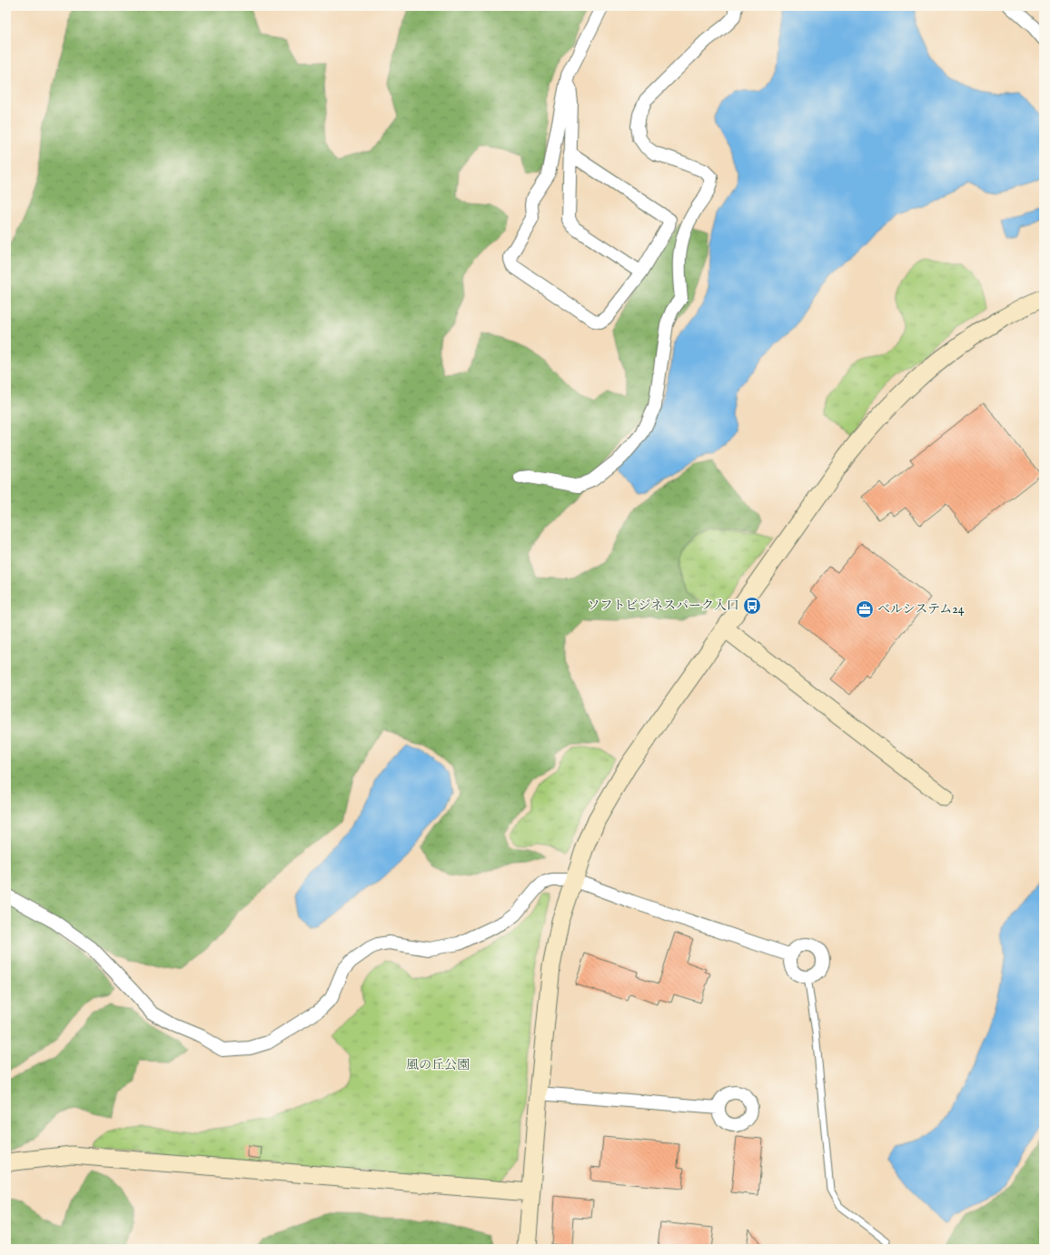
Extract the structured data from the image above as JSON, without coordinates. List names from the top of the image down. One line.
{"parks":["風の丘公園"],"places":{"bus stop":["ソフトビジネスパーク入口"],"office":["ベルシステム24"]}}
